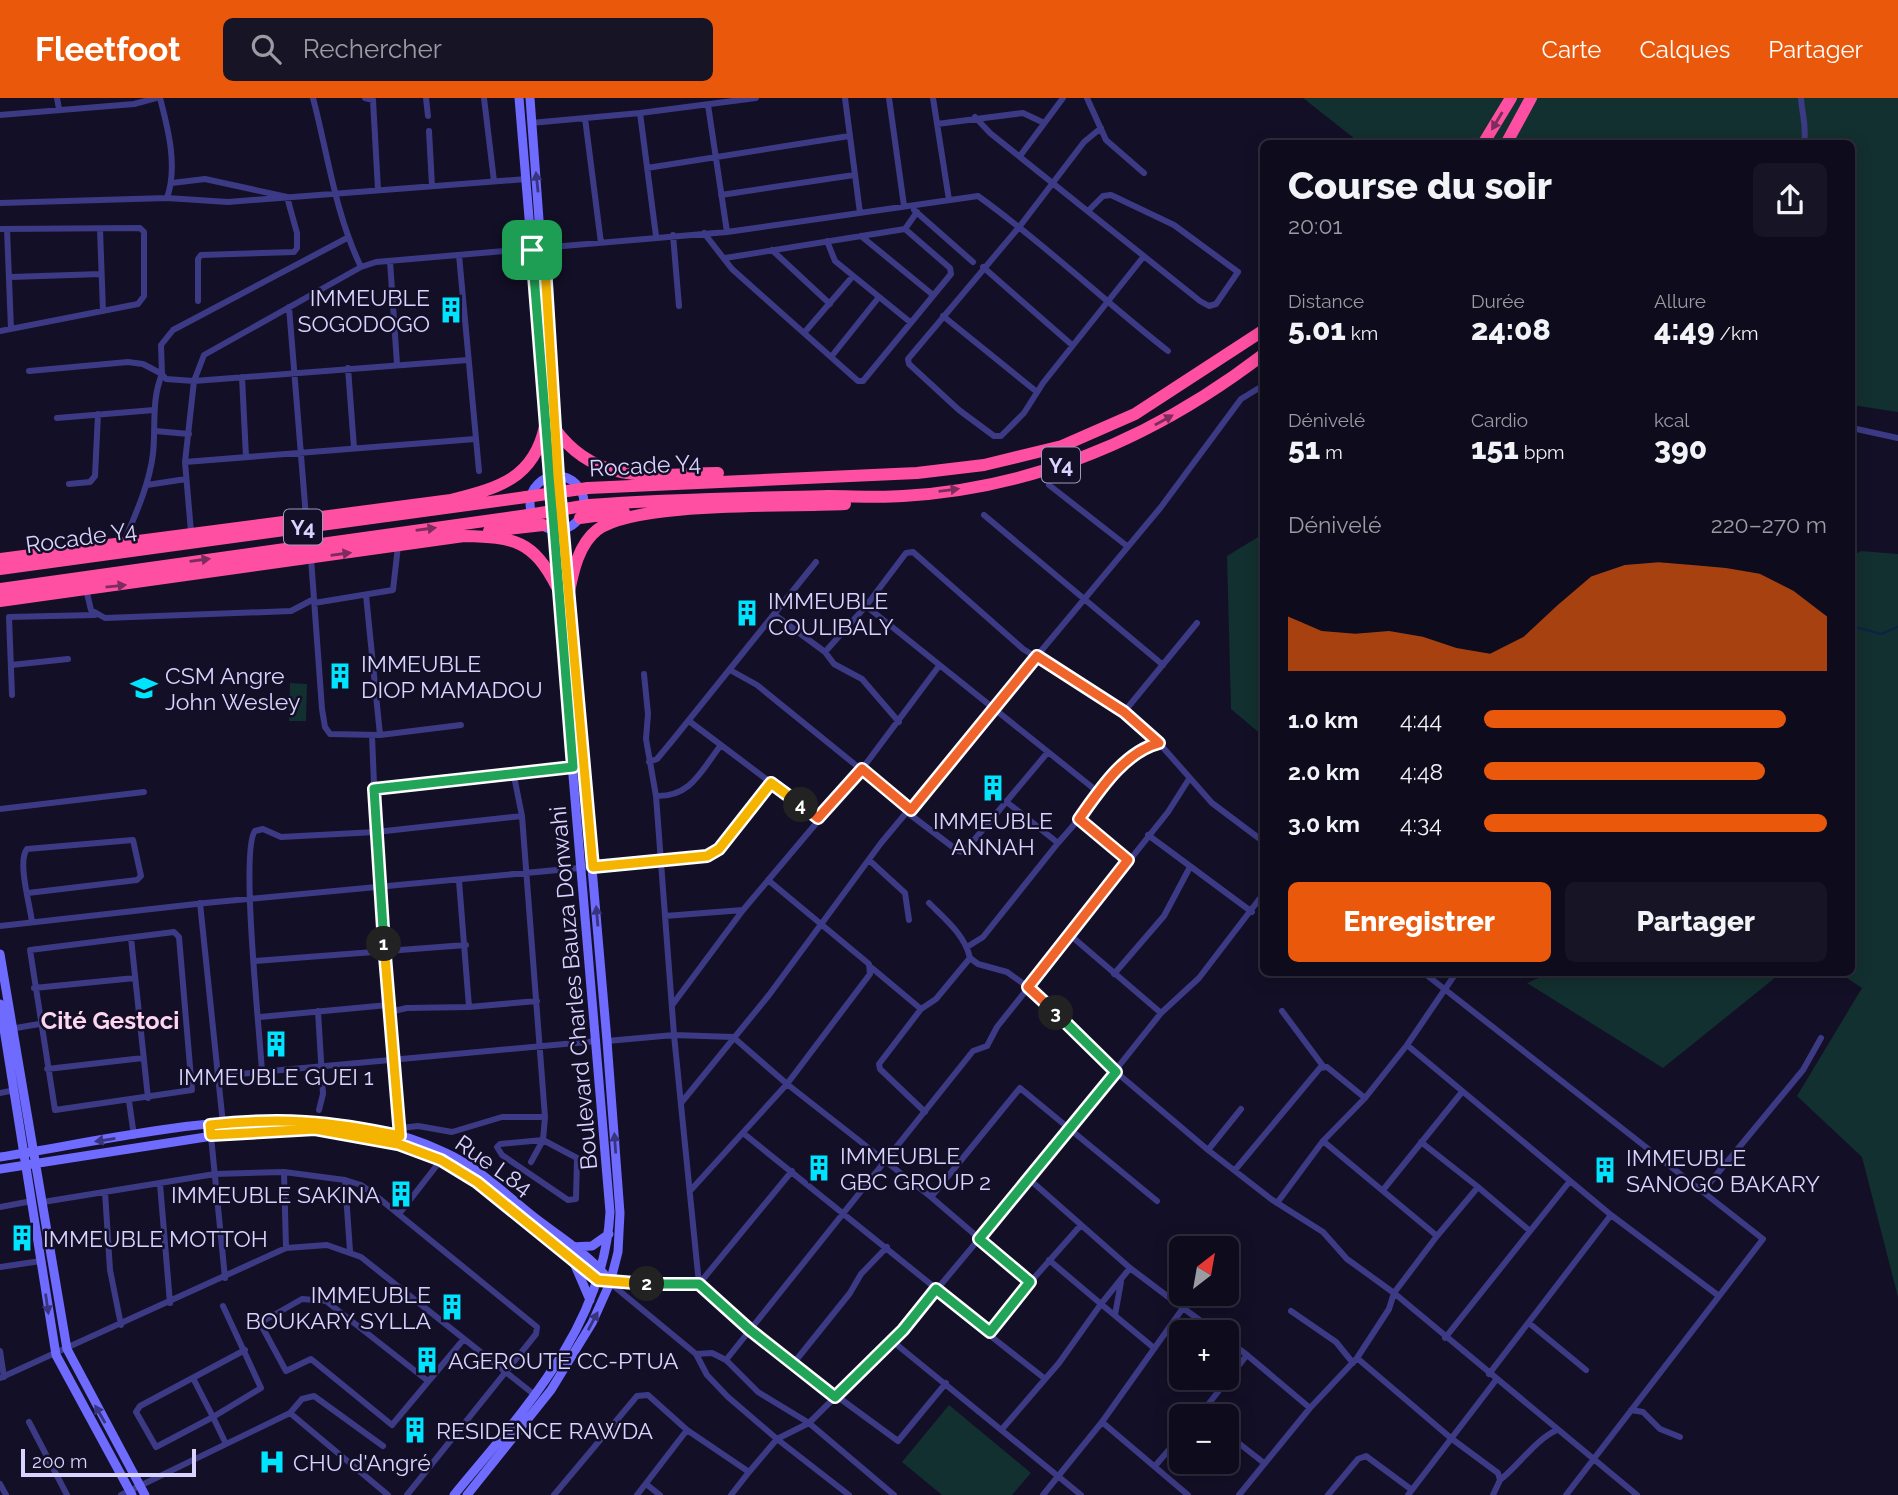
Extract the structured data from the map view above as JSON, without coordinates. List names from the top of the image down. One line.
{"streets":{"highway":["Rocade Y4","Y4"],"main road":["Boulevard Charles Bauza Donwahi","Rue L84"]},"crossings":[["Rocade Y4","Boulevard Charles Bauza Donwahi"],["Boulevard Charles Bauza Donwahi","Rue L84"]],"districts":["Cité Gestoci"],"places":{"building":["IMMEUBLE SOGODOGO","IMMEUBLE COULIBALY","IMMEUBLE DIOP MAMADOU","IMMEUBLE ANNAH","IMMEUBLE GUEI 1","IMMEUBLE GBC GROUP 2","IMMEUBLE SANOGO BAKARY","IMMEUBLE SAKINA","IMMEUBLE MOTTOH","IMMEUBLE BOUKARY SYLLA","AGEROUTE CC-PTUA","RESIDENCE RAWDA"],"school or university":["CSM Angre John Wesley"],"hospital":["CHU d'Angré"]},"scale_bar":"200 m","north":"top right","page":{"header":"Fleetfoot","search":"Rechercher","nav":["Carte","Calques","Partager"],"heading":["Course du soir","20:01"],"stats":[["Distance","5.01 km"],["Durée","24:08"],["Allure","4:49 /km"],["Dénivelé","51 m"],["Cardio","151 bpm"],["kcal","390"]],"chart":["Dénivelé","220–270 m"],"list":[{"name":"1.0 km","note":"4:44"},{"name":"2.0 km","note":"4:48"},{"name":"3.0 km","note":"4:34"}],"pins":["4","1","3","2"],"buttons":["Enregistrer","Partager"],"map_buttons":["+","−"],"scale":"200 m"}}
